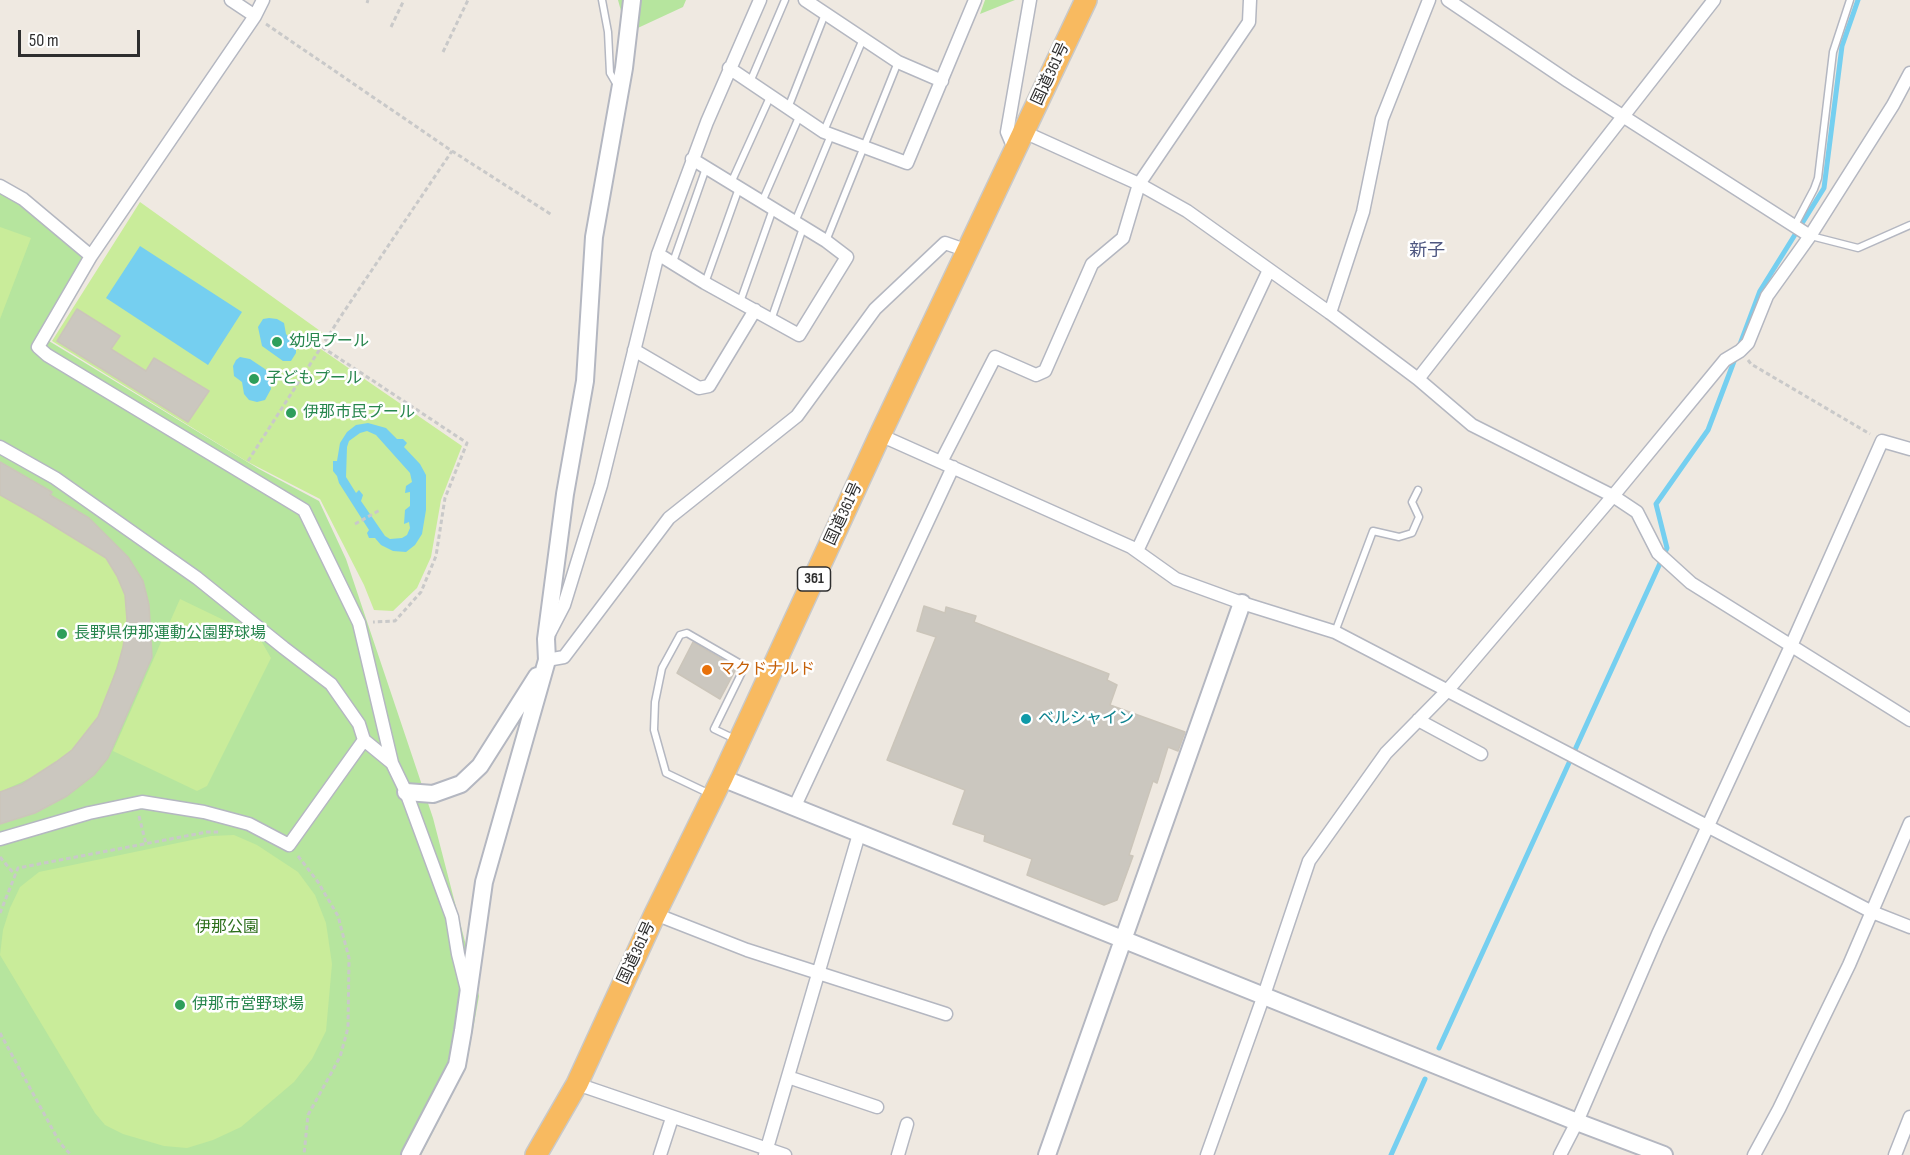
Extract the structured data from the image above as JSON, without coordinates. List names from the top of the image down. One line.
{"streets":{"highway":["国道361号","361"]},"districts":["新子"],"parks":["伊那公園"],"places":["幼児プール","子どもプール","伊那市民プール","長野県伊那運動公園野球場","マクドナルド","ベルシャイン","伊那市営野球場"],"scale_bar":"50 m"}
